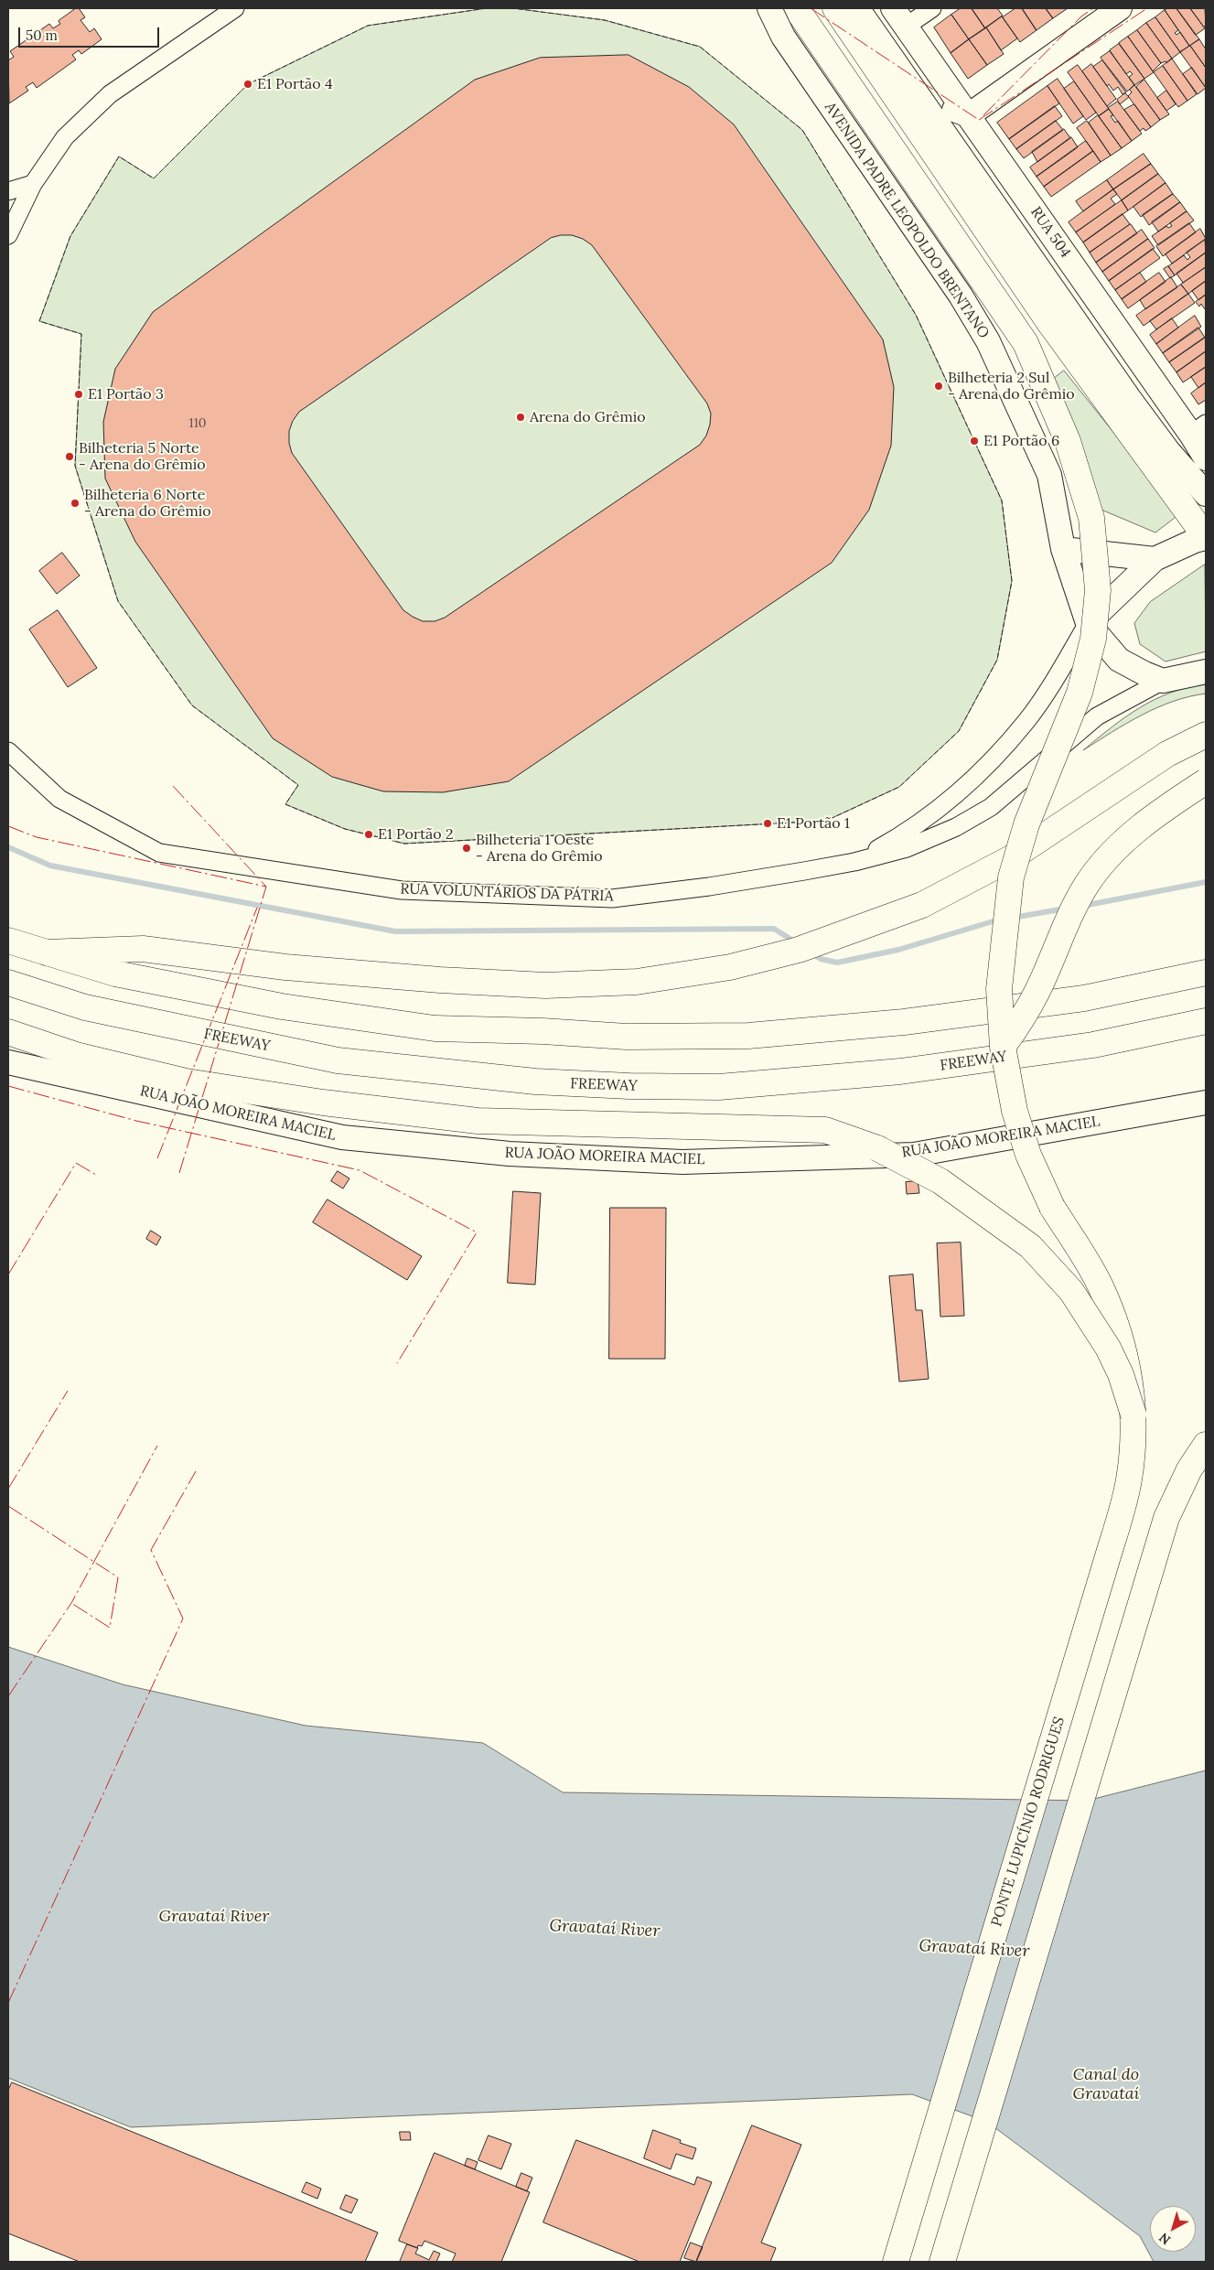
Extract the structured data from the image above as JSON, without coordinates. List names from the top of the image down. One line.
{"streets":{"highway":["FREEWAY","PONTE LUPICÍNIO RODRIGUES"],"main road":["AVENIDA PADRE LEOPOLDO BRENTANO","RUA 504","RUA VOLUNTÁRIOS DA PÁTRIA","RUA JOÃO MOREIRA MACIEL"]},"crossings":[["AVENIDA PADRE LEOPOLDO BRENTANO","RUA VOLUNTÁRIOS DA PÁTRIA"]],"water":["Gravataí River","Canal do Gravataí"],"places":["E1 Portão 4","Bilheteria 2 Sul - Arena do Grêmio","E1 Portão 3","Arena do Grêmio","E1 Portão 6","Bilheteria 5 Norte - Arena do Grêmio","Bilheteria 6 Norte - Arena do Grêmio","E1 Portão 1","E1 Portão 2","Bilheteria 1 Oeste - Arena do Grêmio"],"house_numbers":["110"],"scale_bar":"50 m","north":"bottom left"}
